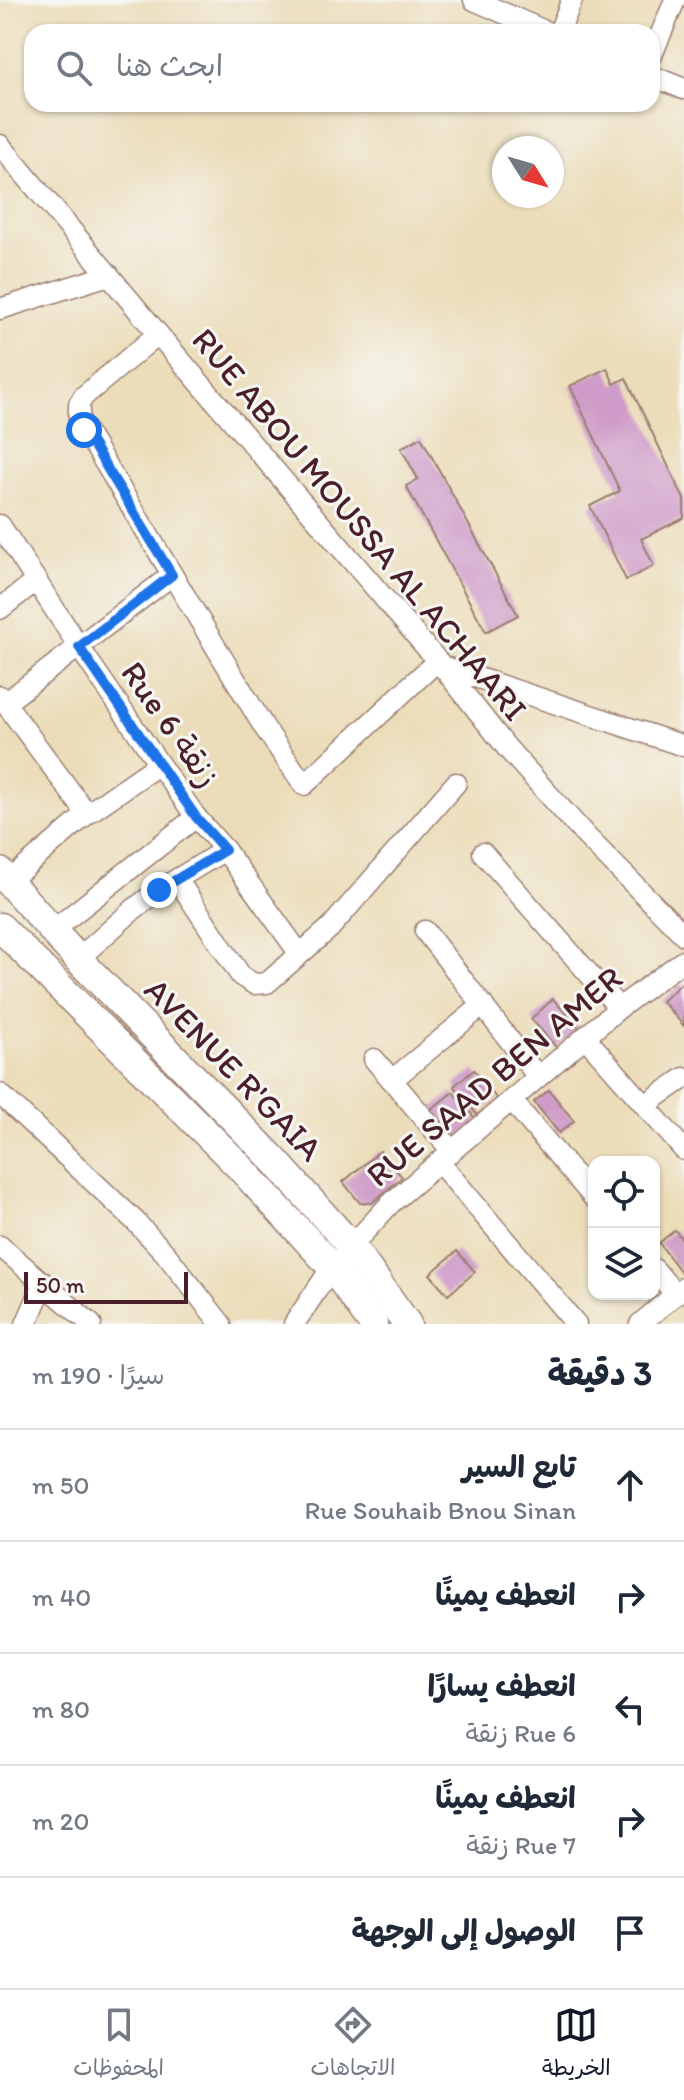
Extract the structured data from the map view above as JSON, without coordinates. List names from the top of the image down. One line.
{"streets":{"street":["RUE ABOU MOUSSA AL ACHAARI","Rue 6 زنقة","AVENUE R'GAIA","RUE SAAD BEN AMER"]},"crossings":[["AVENUE R'GAIA","RUE SAAD BEN AMER"]],"scale_bar":"50 m","north":"bottom right","page":{"search":"ابحث هنا","scale":"50 m","heading":["3 دقيقة","سيرًا · 190 m"],"list":[["تابع السير","Rue Souhaib Bnou Sinan","50 m"],["انعطف يمينًا","40 m"],["انعطف يسارًا","Rue 6 زنقة","80 m"],["انعطف يمينًا","Rue 7 زنقة","20 m"],"الوصول إلى الوجهة"],"nav":["الخريطة","الاتجاهات","المحفوظات"]}}
